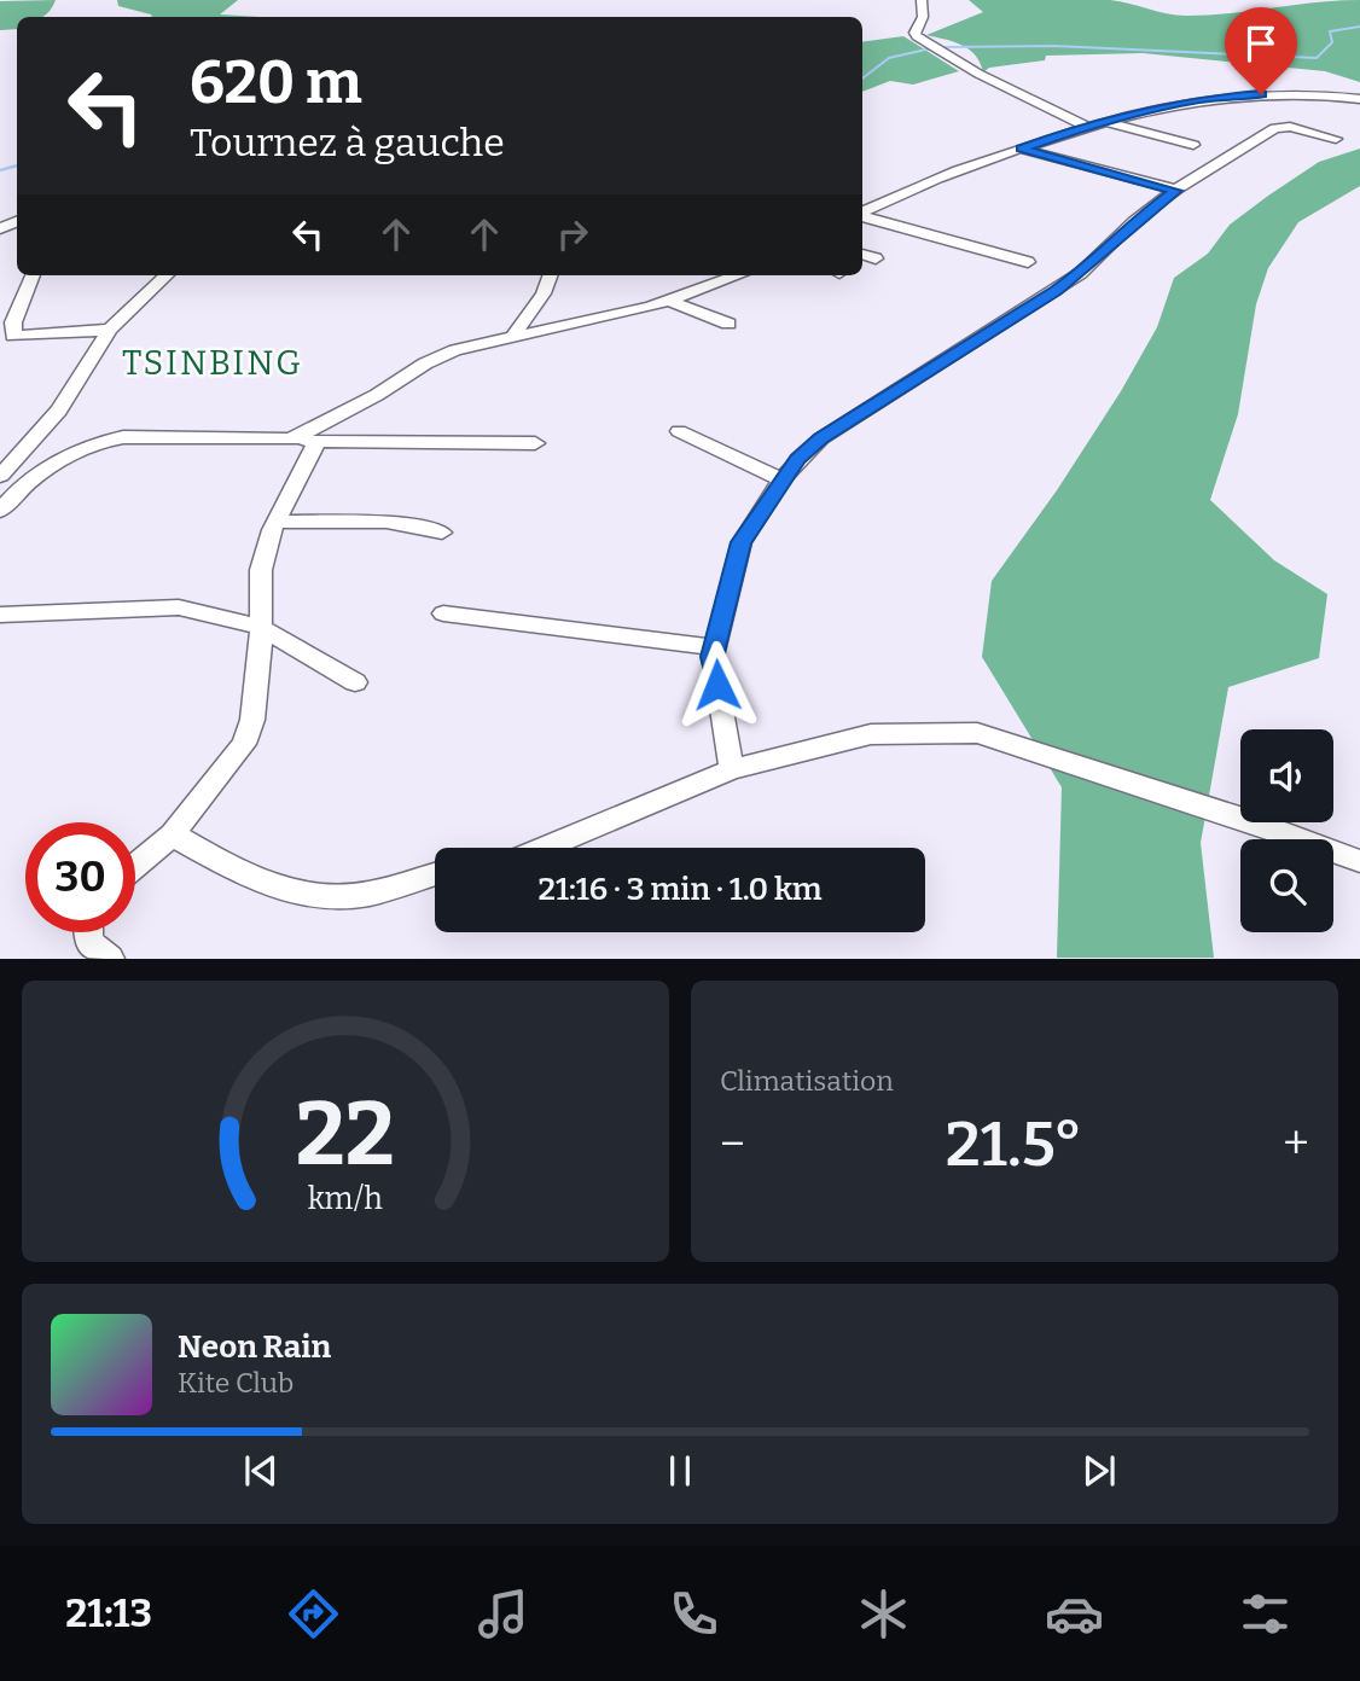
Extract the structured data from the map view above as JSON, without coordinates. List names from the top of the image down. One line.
{"districts":["TSINBING"],"page":{"turn":["620 m","Tournez à gauche"],"limit":"30","trip":"21:16 · 3 min · 1.0 km","tile":"Climatisation","heat":["−","21.5°","+"],"song":["Neon Rain","Kite Club"],"tabs":"21:13","gauge":["22","km/h"]}}
